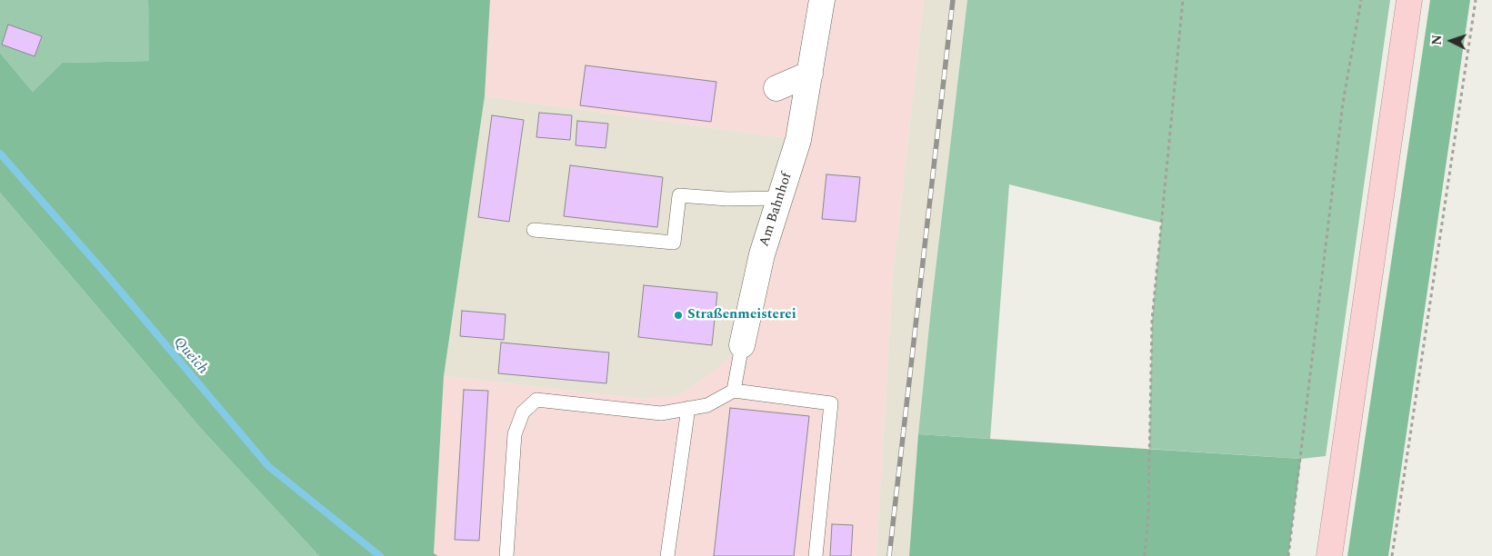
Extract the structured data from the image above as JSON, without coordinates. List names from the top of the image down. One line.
{"streets":{"street":["Am Bahnhof"]},"water":["Queich"],"places":["Straßenmeisterei"],"north":"left"}
